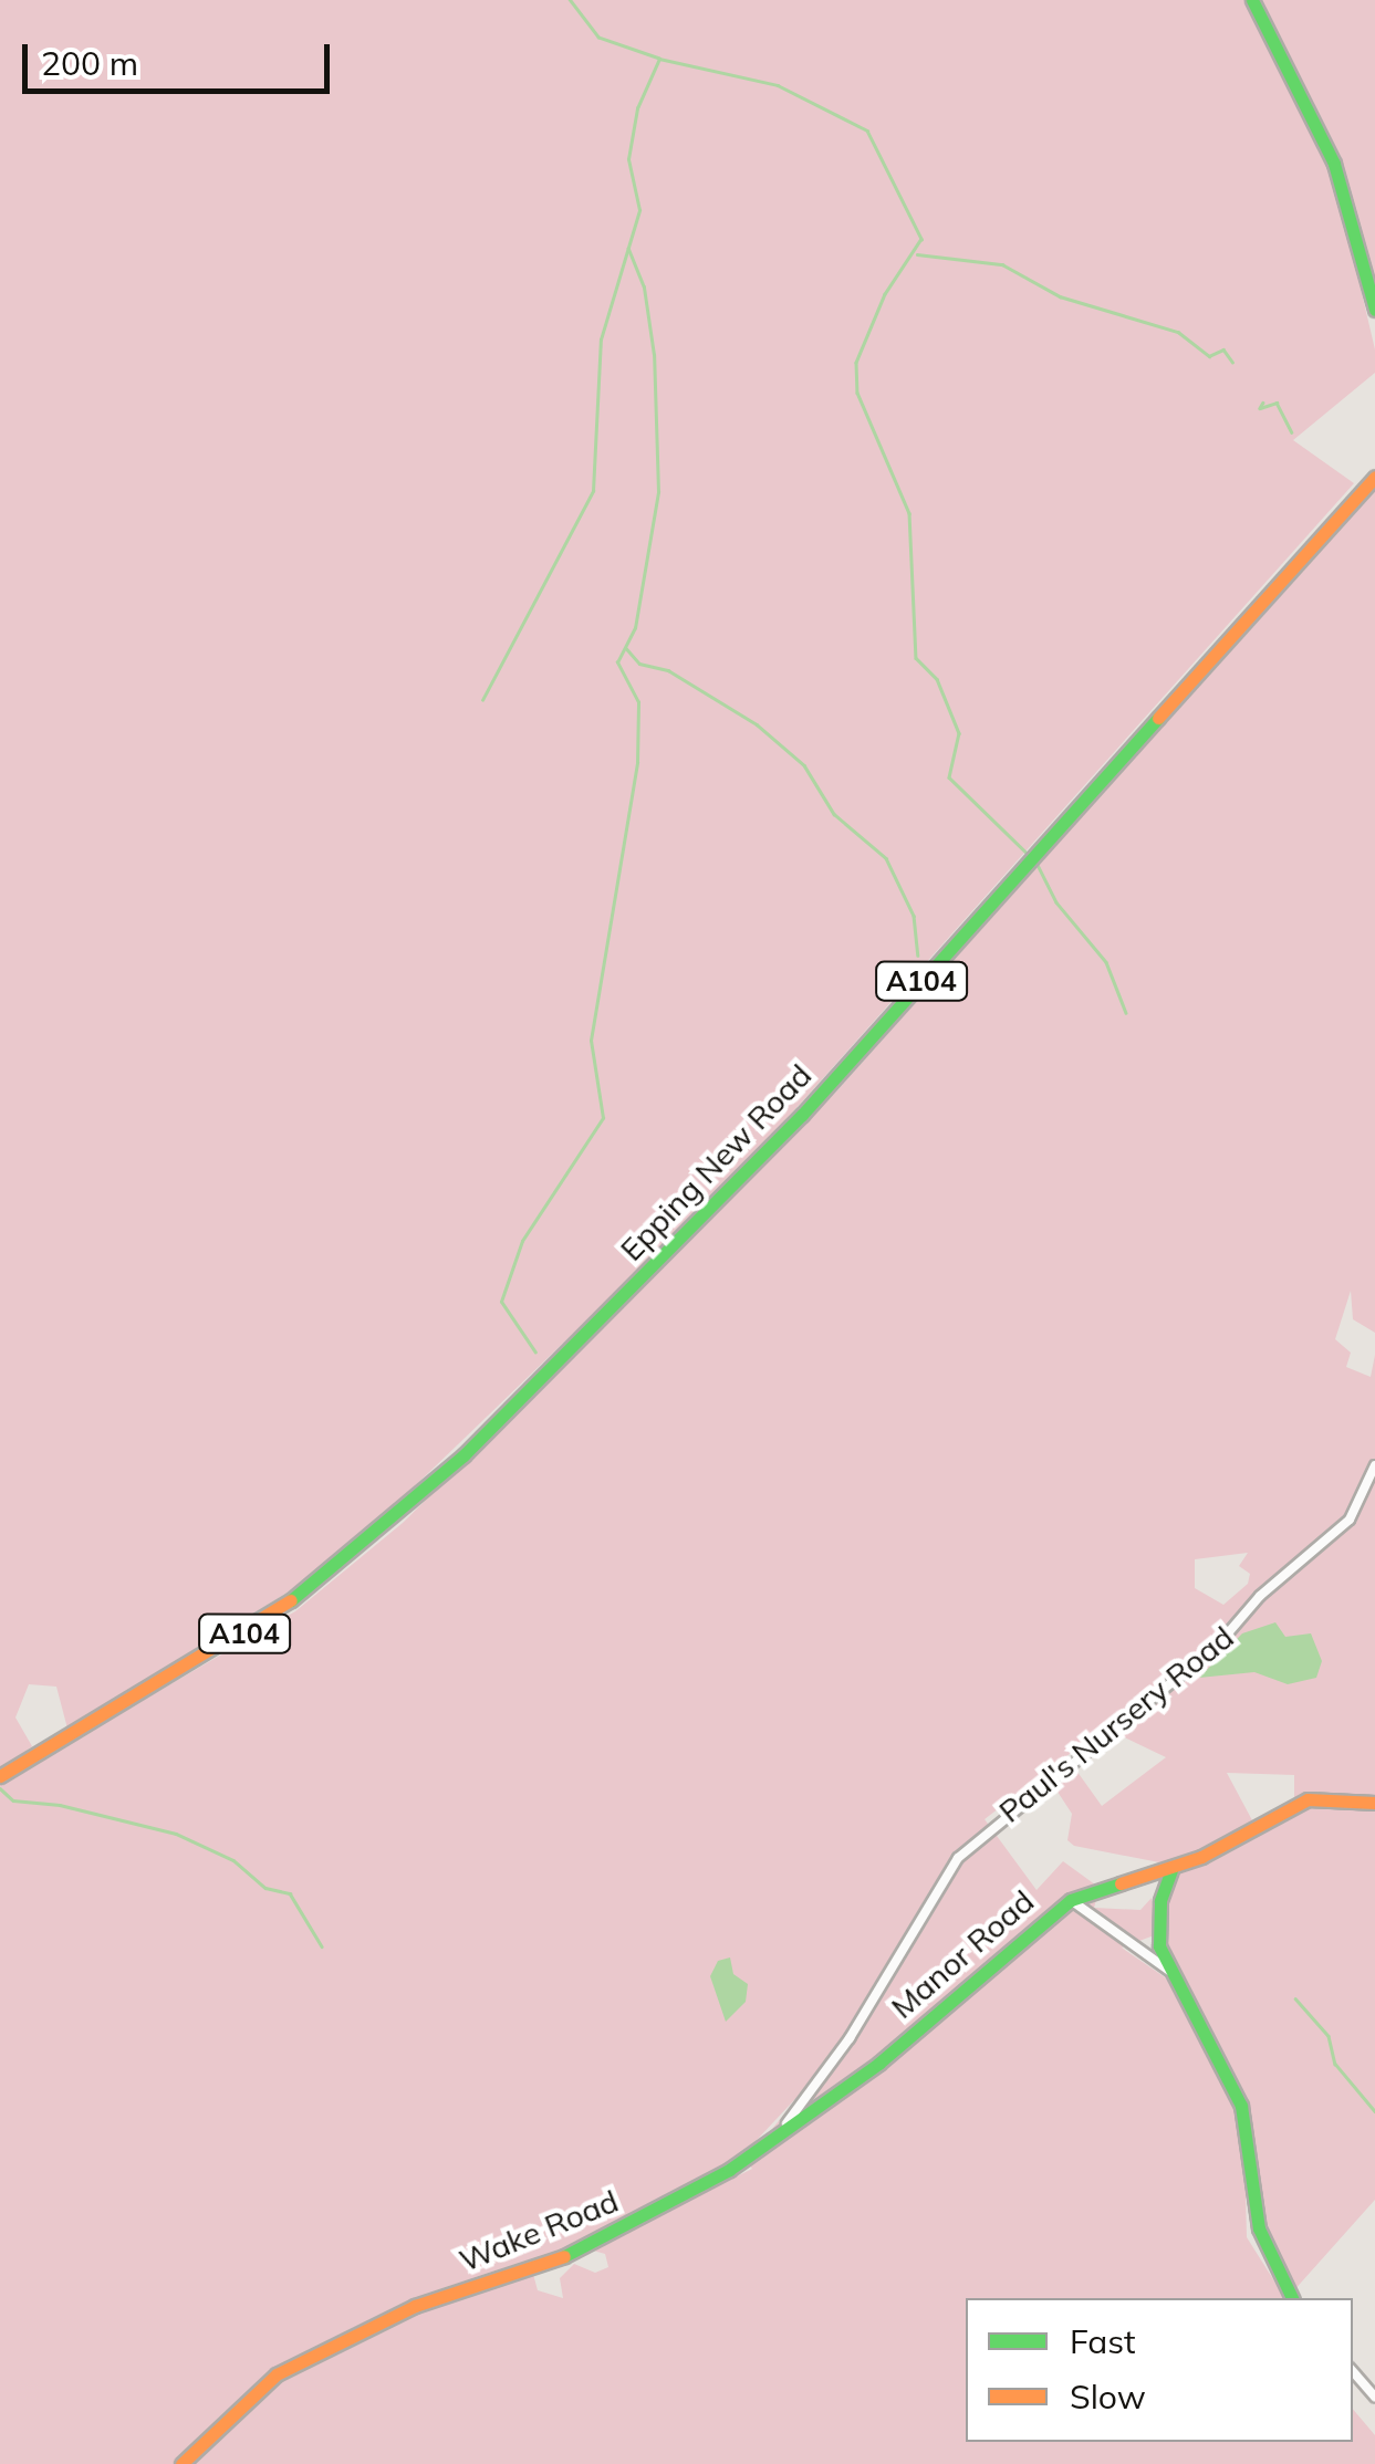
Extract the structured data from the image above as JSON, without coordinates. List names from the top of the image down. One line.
{"streets":{"street":["A104","Epping New Road","Paul's Nursery Road","Manor Road","Wake Road"]},"crossings":[["Paul's Nursery Road","Wake Road"],["Manor Road","Wake Road"]],"legend":["Fast","Slow"],"scale_bar":"200 m"}
